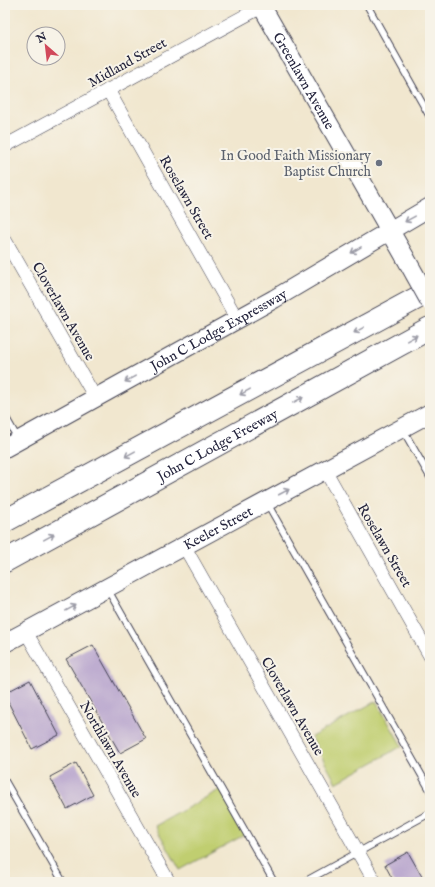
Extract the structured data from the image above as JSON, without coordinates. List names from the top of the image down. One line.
{"streets":{"highway":["John C Lodge Freeway"],"main road":["Greenlawn Avenue","John C Lodge Expressway","Keeler Street"],"street":["Midland Street","Roselawn Street","Cloverlawn Avenue","Northlawn Avenue"]},"crossings":[["Midland Street","Greenlawn Avenue"],["Midland Street","Roselawn Street"],["Greenlawn Avenue","John C Lodge Expressway"],["Roselawn Street","John C Lodge Expressway"],["Roselawn Street","Keeler Street"],["Cloverlawn Avenue","John C Lodge Expressway"],["Cloverlawn Avenue","Keeler Street"],["Keeler Street","Northlawn Avenue"]],"one_way":["John C Lodge Expressway"],"places":["In Good Faith Missionary Baptist Church"],"north":"top left"}
